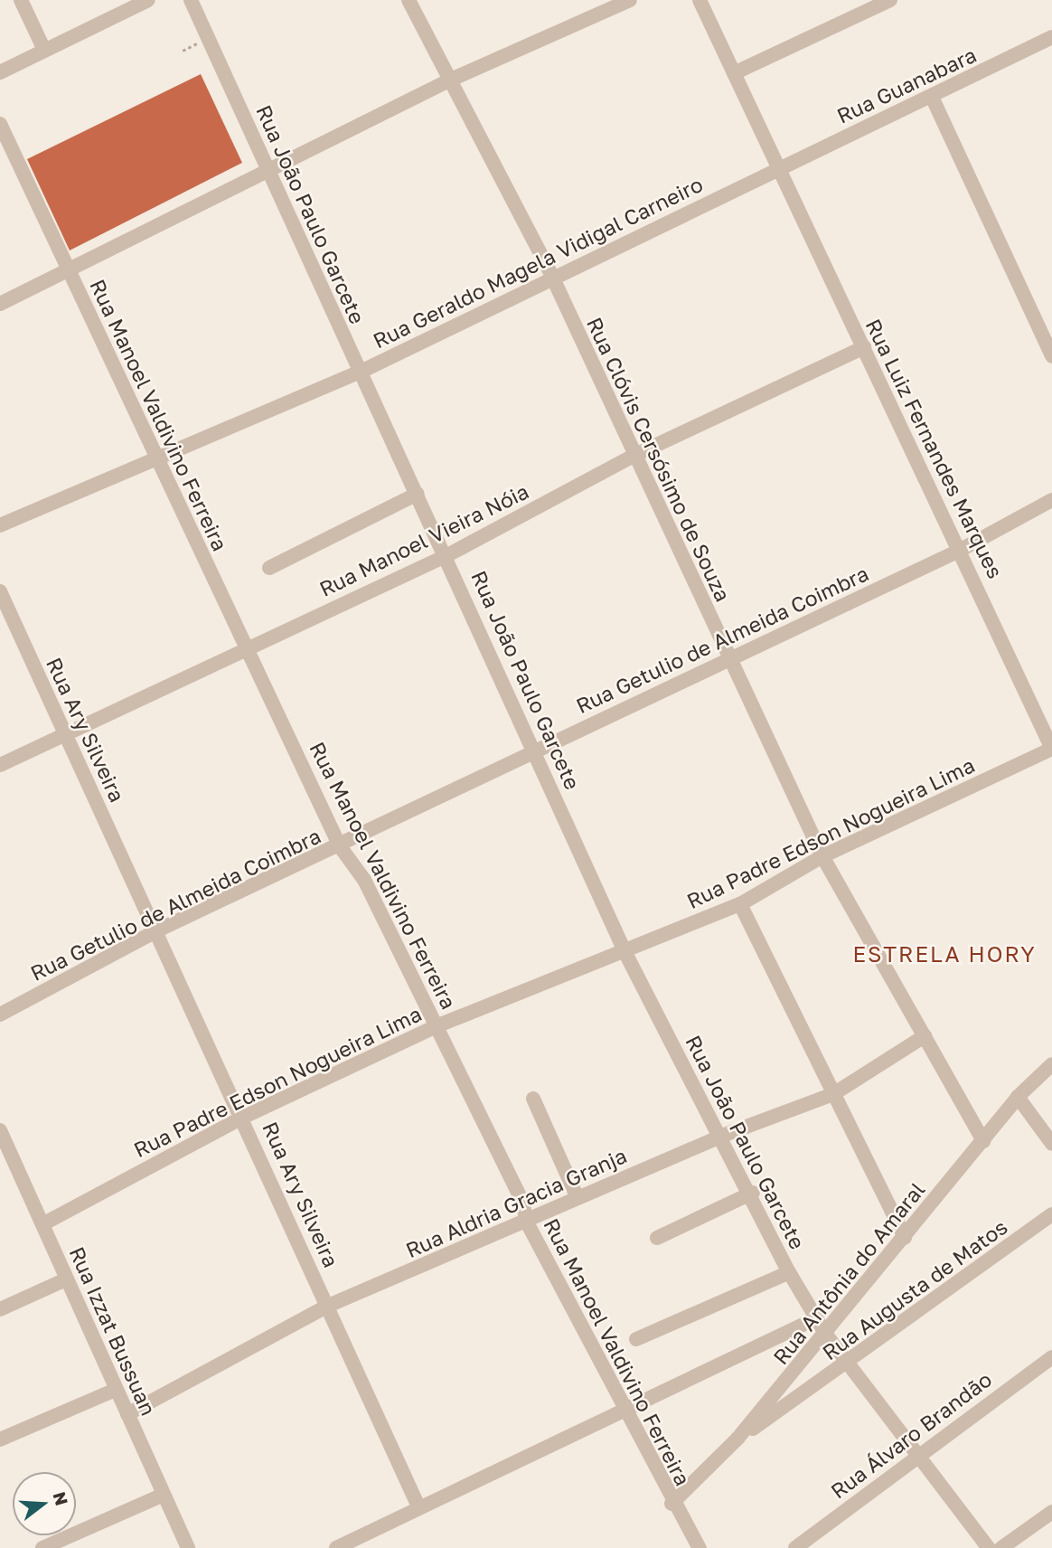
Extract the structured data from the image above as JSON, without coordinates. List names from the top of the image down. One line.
{"streets":{"street":["Rua Guanabara","Rua João Paulo Garcete","Rua Geraldo Magela Vidigal Carneiro","Rua Manoel Valdivino Ferreira","Rua Luiz Fernandes Marques","Rua Clóvis Cersósimo de Souza","Rua Manoel Vieira Nóia","Rua Getulio de Almeida Coimbra","Rua Ary Silveira","Rua Padre Edson Nogueira Lima","Rua Aldria Gracia Granja","Rua Antônia do Amaral","Rua Augusta de Matos","Rua Izzat Bussuan","Rua Álvaro Brandão"]},"crossings":[["Rua Guanabara","Rua Geraldo Magela Vidigal Carneiro"],["Rua Guanabara","Rua Luiz Fernandes Marques"],["Rua João Paulo Garcete","Rua Geraldo Magela Vidigal Carneiro"],["Rua João Paulo Garcete","Rua Manoel Vieira Nóia"],["Rua João Paulo Garcete","Rua Getulio de Almeida Coimbra"],["Rua João Paulo Garcete","Rua Padre Edson Nogueira Lima"],["Rua João Paulo Garcete","Rua Aldria Gracia Granja"],["Rua João Paulo Garcete","Rua Antônia do Amaral"],["Rua João Paulo Garcete","Rua Augusta de Matos"],["Rua João Paulo Garcete","Rua Álvaro Brandão"],["Rua Geraldo Magela Vidigal Carneiro","Rua Manoel Valdivino Ferreira"],["Rua Geraldo Magela Vidigal Carneiro","Rua Luiz Fernandes Marques"],["Rua Geraldo Magela Vidigal Carneiro","Rua Clóvis Cersósimo de Souza"],["Rua Manoel Valdivino Ferreira","Rua Manoel Vieira Nóia"],["Rua Manoel Valdivino Ferreira","Rua Getulio de Almeida Coimbra"],["Rua Manoel Valdivino Ferreira","Rua Padre Edson Nogueira Lima"],["Rua Manoel Valdivino Ferreira","Rua Aldria Gracia Granja"],["Rua Manoel Valdivino Ferreira","Rua Antônia do Amaral"],["Rua Luiz Fernandes Marques","Rua Manoel Vieira Nóia"],["Rua Luiz Fernandes Marques","Rua Getulio de Almeida Coimbra"],["Rua Luiz Fernandes Marques","Rua Padre Edson Nogueira Lima"],["Rua Clóvis Cersósimo de Souza","Rua Manoel Vieira Nóia"],["Rua Clóvis Cersósimo de Souza","Rua Getulio de Almeida Coimbra"],["Rua Clóvis Cersósimo de Souza","Rua Padre Edson Nogueira Lima"],["Rua Clóvis Cersósimo de Souza","Rua Aldria Gracia Granja"],["Rua Clóvis Cersósimo de Souza","Rua Antônia do Amaral"],["Rua Manoel Vieira Nóia","Rua Ary Silveira"],["Rua Getulio de Almeida Coimbra","Rua Ary Silveira"],["Rua Ary Silveira","Rua Padre Edson Nogueira Lima"],["Rua Ary Silveira","Rua Aldria Gracia Granja"],["Rua Padre Edson Nogueira Lima","Rua Izzat Bussuan"],["Rua Aldria Gracia Granja","Rua Izzat Bussuan"],["Rua Antônia do Amaral","Rua Augusta de Matos"]],"districts":["ESTRELA HORY"],"north":"right"}
